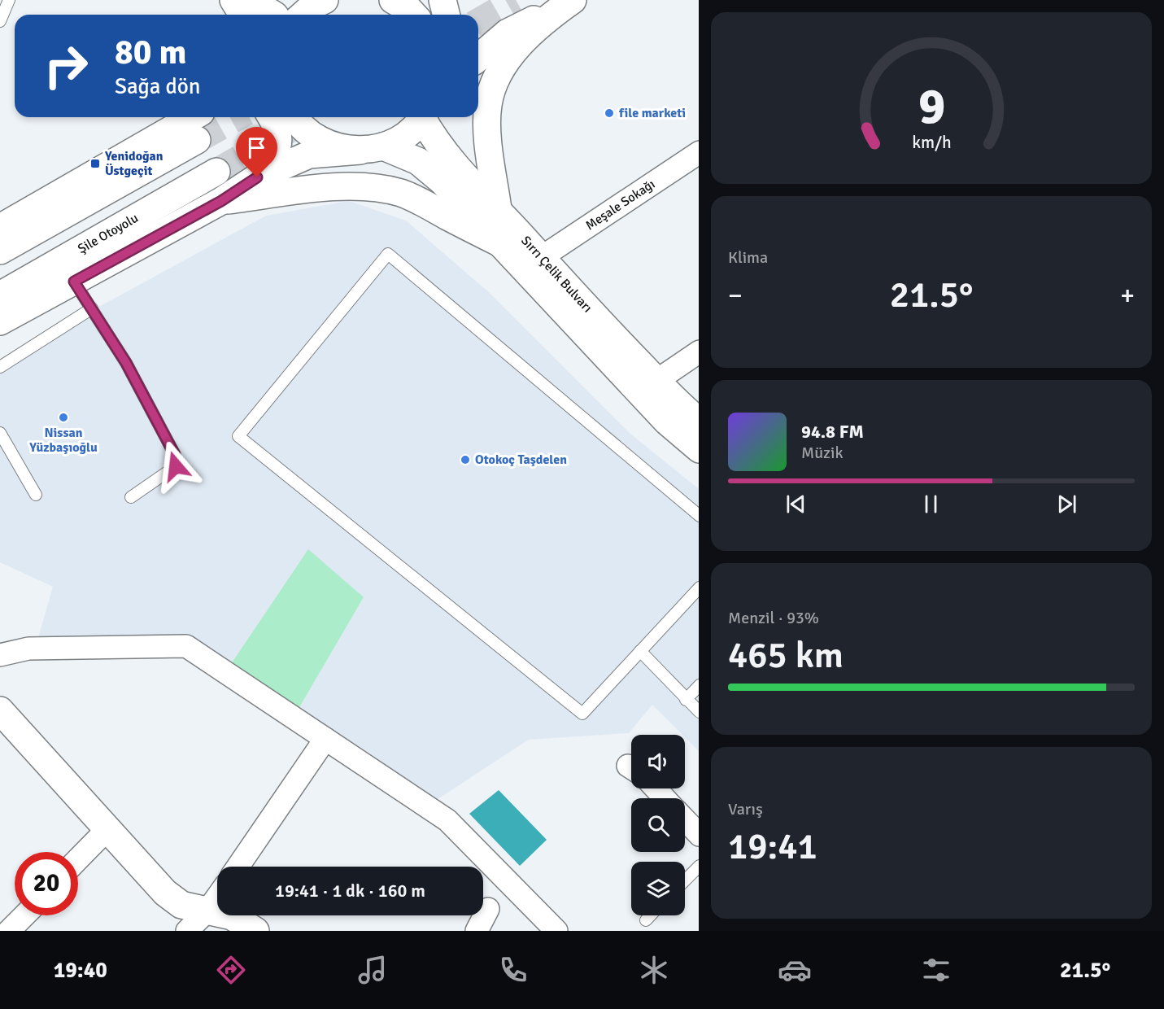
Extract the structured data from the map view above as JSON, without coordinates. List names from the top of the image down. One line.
{"streets":{"main road":["Şile Otoyolu","Sırrı Çelik Bulvarı"],"street":["Meşale Sokağı"]},"crossings":[["Meşale Sokağı","Sırrı Çelik Bulvarı"]],"places":{"other":["file marketi","Nissan Yüzbaşıoğlu","Otokoç Taşdelen"],"transit":["Yenidoğan Üstgeçit"]},"page":{"turn":["80 m","Sağa dön"],"tile":["Klima",["Menzil · 93%","465 km"],["Varış","19:41"]],"heat":["−","21.5°","+"],"song":["94.8 FM","Müzik"],"limit":"20","trip":"19:41 · 1 dk · 160 m","tabs":["19:40","21.5°"],"gauge":["9","km/h"]}}
